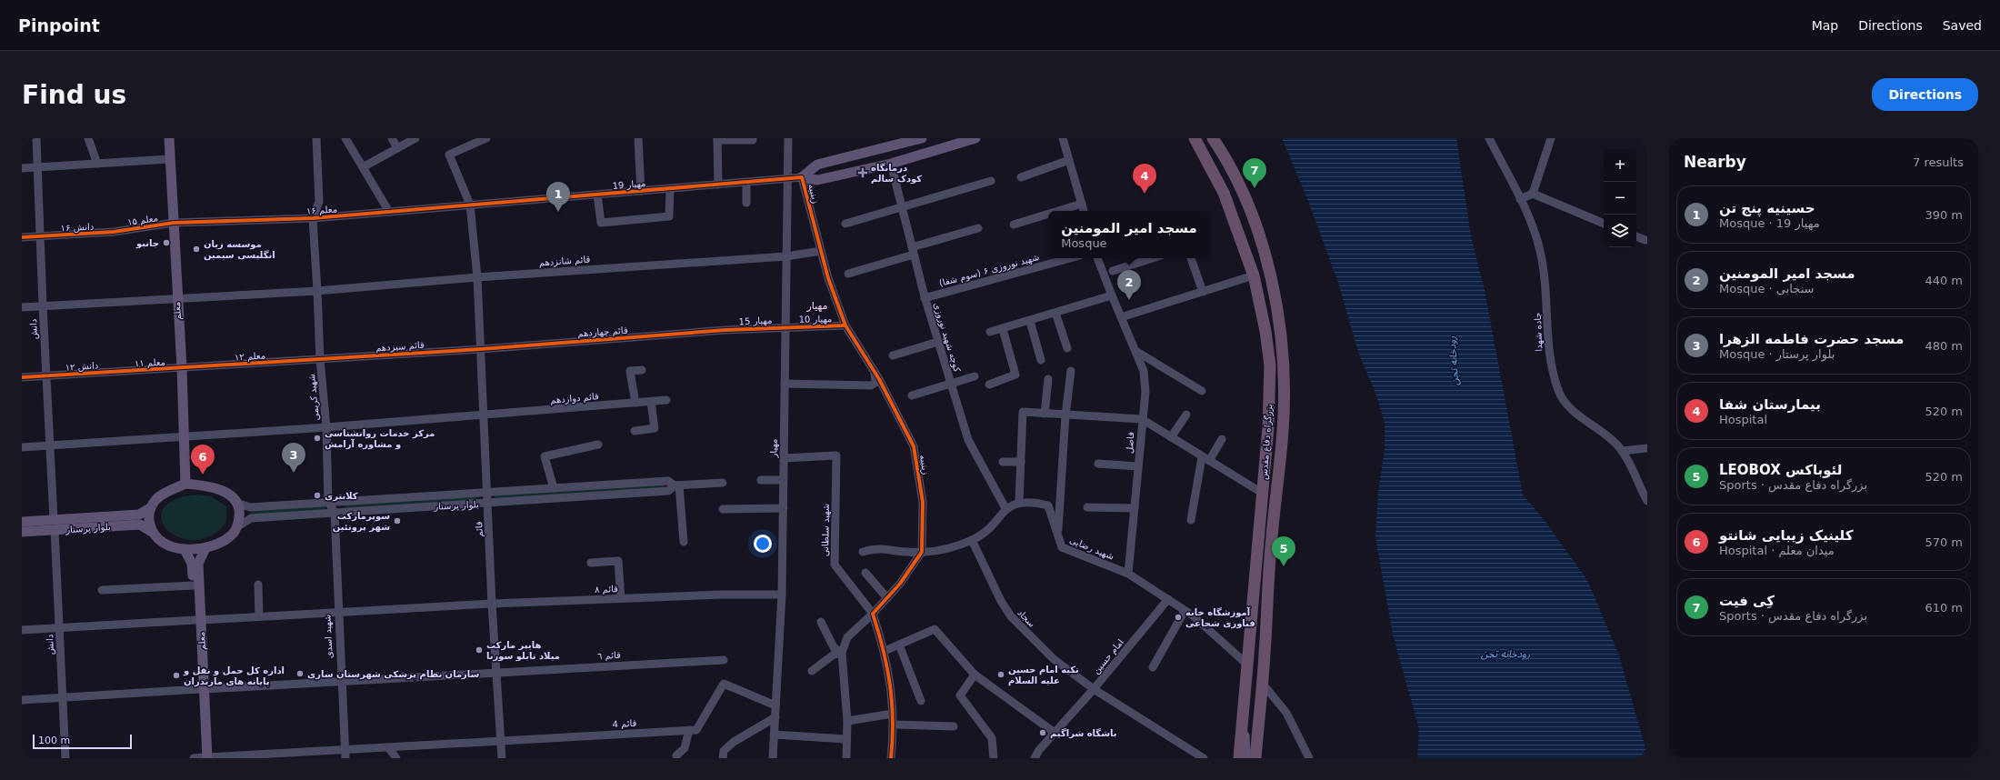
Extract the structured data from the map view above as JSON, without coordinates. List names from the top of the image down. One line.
{"streets":{"highway":["بزرگراه دفاع مقدس"],"main road":["معلم","بلوار پرستار"],"street":["مهیار 19","زینبیه","معلم ۱۶","معلم ۱۵","دانش ۱۶","قائم شانزدهم","شهید نوروزی ۶ (سوم شفا)","مهیار 10","مهیار 15","دانش","قائم چهاردهم","جاده شهدا","کوچه شهید نوروزی","قائم سیزدهم","معلم ١٢","معلم ١١","دانش ۱۲","شهید کریمی","قائم دوازدهم","فاضل","مهیار","قائم","شهید سلطانی","شهید رضایی","قائم ٨","سجاد","شهید اسدی","قائم ٦","امام حسین","قائم 4"]},"crossings":[["مهیار 19","زینبیه"],["مهیار 19","معلم ۱۶"],["مهیار 19","مهیار"],["مهیار 19","قائم"],["زینبیه","قائم شانزدهم"],["زینبیه","مهیار 10"],["معلم ۱۶","معلم ۱۵"],["معلم ۱۶","معلم"],["معلم ۱۶","شهید کریمی"],["معلم ۱۶","قائم"],["معلم ۱۵","دانش ۱۶"],["معلم ۱۵","معلم"],["دانش ۱۶","دانش"],["قائم شانزدهم","معلم"],["قائم شانزدهم","دانش"],["قائم شانزدهم","شهید کریمی"],["قائم شانزدهم","مهیار"],["قائم شانزدهم","قائم"],["شهید نوروزی ۶ (سوم شفا)","کوچه شهید نوروزی"],["معلم","معلم ١٢"],["معلم","معلم ١١"],["معلم","قائم دوازدهم"],["معلم","بلوار پرستار"],["معلم","قائم ٨"],["معلم","قائم ٦"],["معلم","قائم 4"],["مهیار 10","مهیار 15"],["مهیار 10","مهیار"],["مهیار 15","قائم چهاردهم"],["مهیار 15","مهیار"],["دانش","دانش ۱۲"],["دانش","قائم دوازدهم"],["دانش","بلوار پرستار"],["دانش","قائم ٨"],["دانش","قائم ٦"],["قائم چهاردهم","قائم سیزدهم"],["قائم چهاردهم","قائم"],["قائم سیزدهم","معلم ١٢"],["قائم سیزدهم","شهید کریمی"],["قائم سیزدهم","قائم"],["معلم ١٢","معلم ١١"],["معلم ١٢","شهید کریمی"],["معلم ١١","دانش ۱۲"],["شهید کریمی","قائم دوازدهم"],["شهید کریمی","بلوار پرستار"],["قائم دوازدهم","قائم"],["بزرگراه دفاع مقدس","شهید رضایی"],["فاضل","شهید رضایی"],["مهیار","شهید سلطانی"],["مهیار","قائم ٨"],["بلوار پرستار","قائم"],["بلوار پرستار","شهید اسدی"],["قائم","قائم ٨"],["قائم","قائم ٦"],["قائم","قائم 4"],["شهید رضایی","امام حسین"],["قائم ٨","شهید اسدی"],["سجاد","امام حسین"],["شهید اسدی","قائم ٦"],["شهید اسدی","قائم 4"]],"districts":["مهیار"],"water":["رودخانه تجن"],"places":{"health":["درمانگاه کودک سالم"],"other":["جانبو","موسسه زبان انگلیسی سیمین","مرکز خدمات روانشناسی و مشاوره آرامش","کلانتری","سوپرمارکت شهر پروتئین","آموزشگاه خانه فناوری شجاعی","هایپر مارکت میلاد تابلو سورنا","سازمان نظام پزشکی شهرستان ساری","تکیه امام حسین علیه السلام","اداره کل حمل و نقل و پایانه های مازندران","باشگاه شراگیم"]},"scale_bar":"100 m","page":{"header":"Pinpoint","nav":["Map","Directions","Saved"],"buttons":"Directions","title":"Find us","heading":["Nearby","7 results"],"map_buttons":["+","−"],"pins":["7","4","1","2","3","6","5"],"list":[{"mark":"1","name":"حسینیه پنج تن","note":"Mosque · مهیار 19","value":"390 m"},{"mark":"2","name":"مسجد امیر المومنین","note":"Mosque · سنجابی","value":"440 m"},{"mark":"3","name":"مسجد حضرت فاطمه الزهرا","note":"Mosque · بلوار پرستار","value":"480 m"},{"mark":"4","name":"بیمارستان شفا","note":"Hospital","value":"520 m"},{"mark":"5","name":"LEOBOX لئوباکس","note":"Sports · بزرگراه دفاع مقدس","value":"520 m"},{"mark":"6","name":"کلینیک زیبایی شانتو","note":"Hospital · میدان معلم","value":"570 m"},{"mark":"7","name":"کِی فیت","note":"Sports · بزرگراه دفاع مقدس","value":"610 m"}],"popup":["مسجد امیر المومنین","Mosque"],"scale":"100 m"}}
